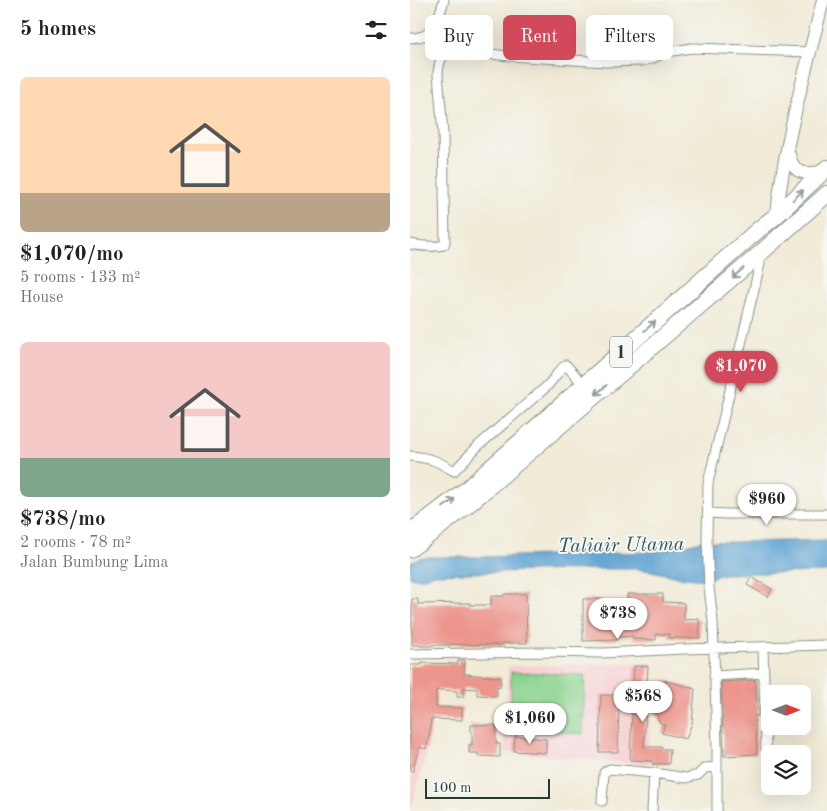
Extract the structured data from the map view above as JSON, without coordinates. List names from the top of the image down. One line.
{"streets":{"highway":["1"]},"water":["Taliair Utama"],"scale_bar":"100 m","north":"right","page":{"heading":"5 homes","chip":["Buy","Rent","Filters"],"list":[{"name":"$1,070/mo","note":"5 rooms · 133 m² · House"},{"name":"$738/mo","note":"2 rooms · 78 m² · Jalan Bumbung Lima"}],"price":["$1,070","$960","$738","$568","$1,060"],"scale":"100 m"}}
